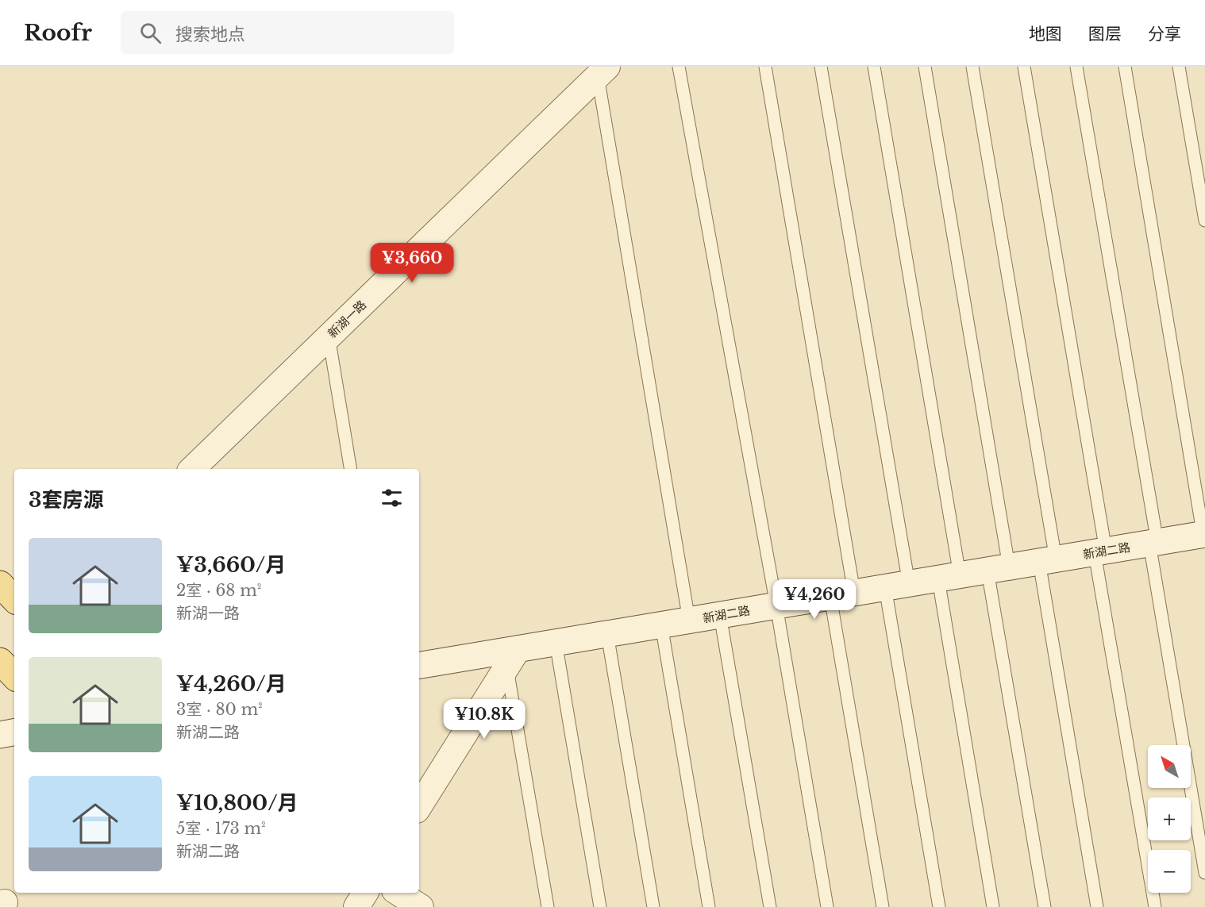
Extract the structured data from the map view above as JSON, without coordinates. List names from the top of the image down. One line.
{"streets":{"main road":["新湖二路"],"street":["新湖一路"]},"north":"top left","page":{"header":"Roofr","search":"搜索地点","nav":["地图","图层","分享"],"price":["¥3,660","¥4,260","¥10.8K"],"heading":"3套房源","list":[{"name":"¥3,660/月","note":"2室 · 68 m² · 新湖一路"},{"name":"¥4,260/月","note":"3室 · 80 m² · 新湖二路"},{"name":"¥10,800/月","note":"5室 · 173 m² · 新湖二路"}],"map_buttons":["+","−"]}}
